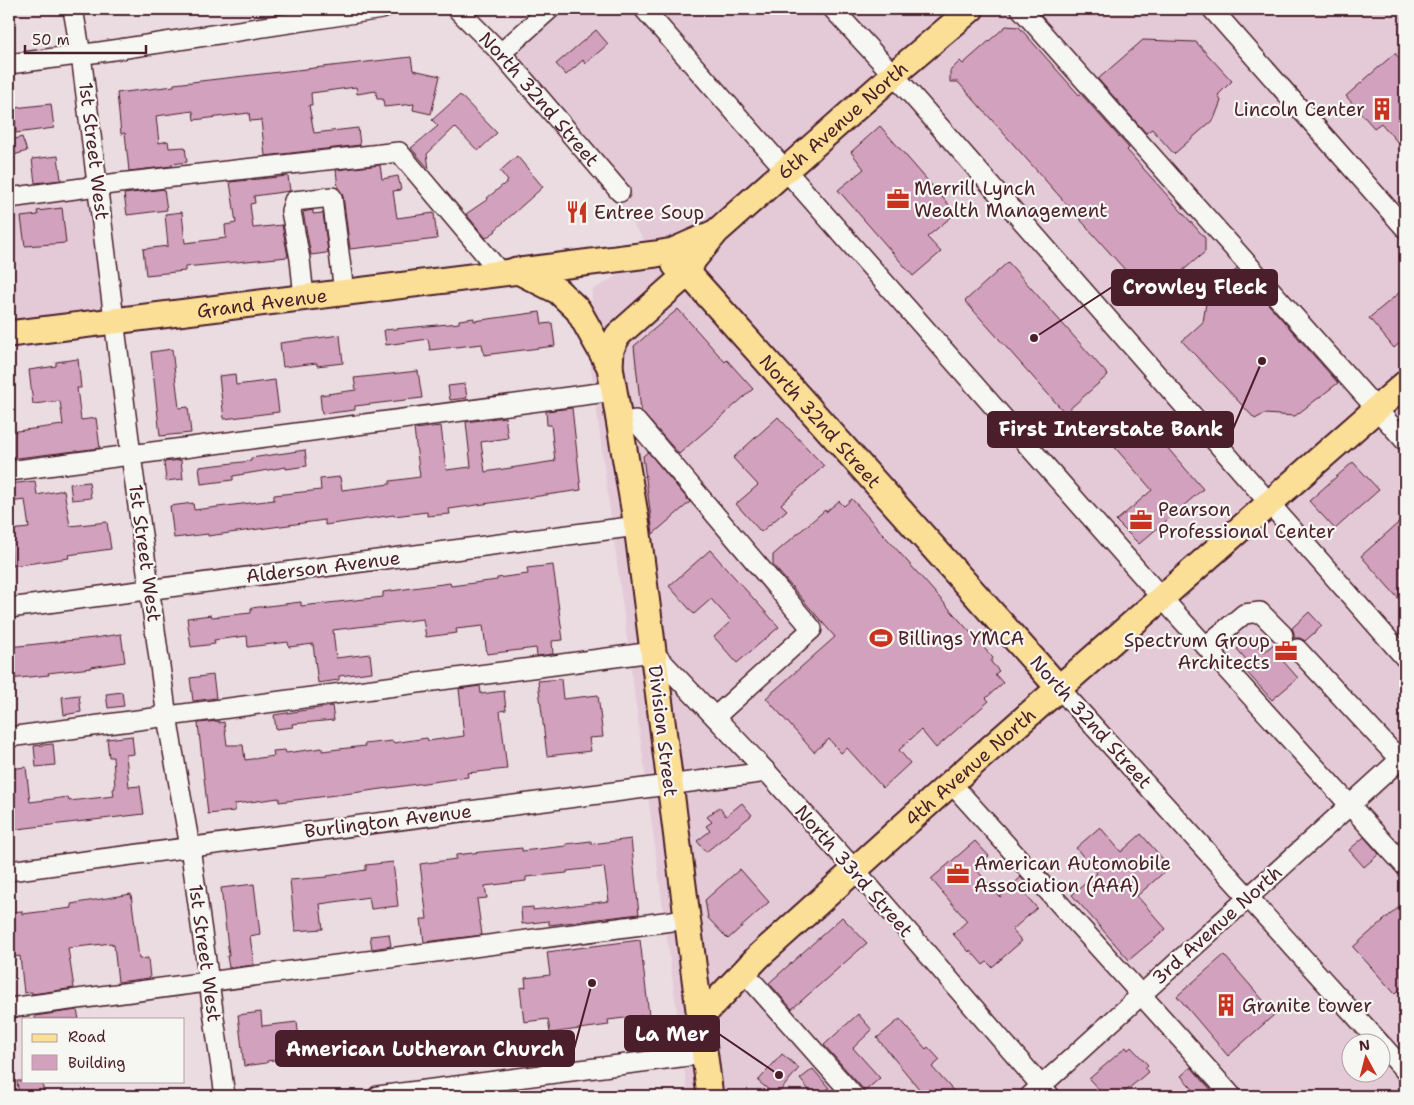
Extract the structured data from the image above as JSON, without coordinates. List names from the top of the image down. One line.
{"streets":{"main road":["North 32nd Street","6th Avenue North","Grand Avenue","Division Street","4th Avenue North"],"street":["1st Street West","Alderson Avenue","Burlington Avenue","North 33rd Street","3rd Avenue North"]},"crossings":[["North 32nd Street","6th Avenue North"],["North 32nd Street","4th Avenue North"],["North 32nd Street","3rd Avenue North"],["6th Avenue North","Grand Avenue"],["6th Avenue North","Division Street"],["1st Street West","Grand Avenue"],["1st Street West","Alderson Avenue"],["1st Street West","Burlington Avenue"],["Alderson Avenue","Division Street"],["Division Street","4th Avenue North"],["Division Street","Burlington Avenue"],["Division Street","North 33rd Street"],["4th Avenue North","North 33rd Street"],["Burlington Avenue","North 33rd Street"],["North 33rd Street","3rd Avenue North"]],"places":{"building":["Lincoln Center","Granite tower"],"office":["Merrill Lynch Wealth Management","Pearson Professional Center","Spectrum Group Architects","American Automobile Association (AAA)"],"restaurant":["Entree Soup"],"other":["Crowley Fleck","First Interstate Bank","American Lutheran Church","La Mer"],"sports":["Billings YMCA"]},"legend":["Road","Building"],"scale_bar":"50 m","north":"top"}
